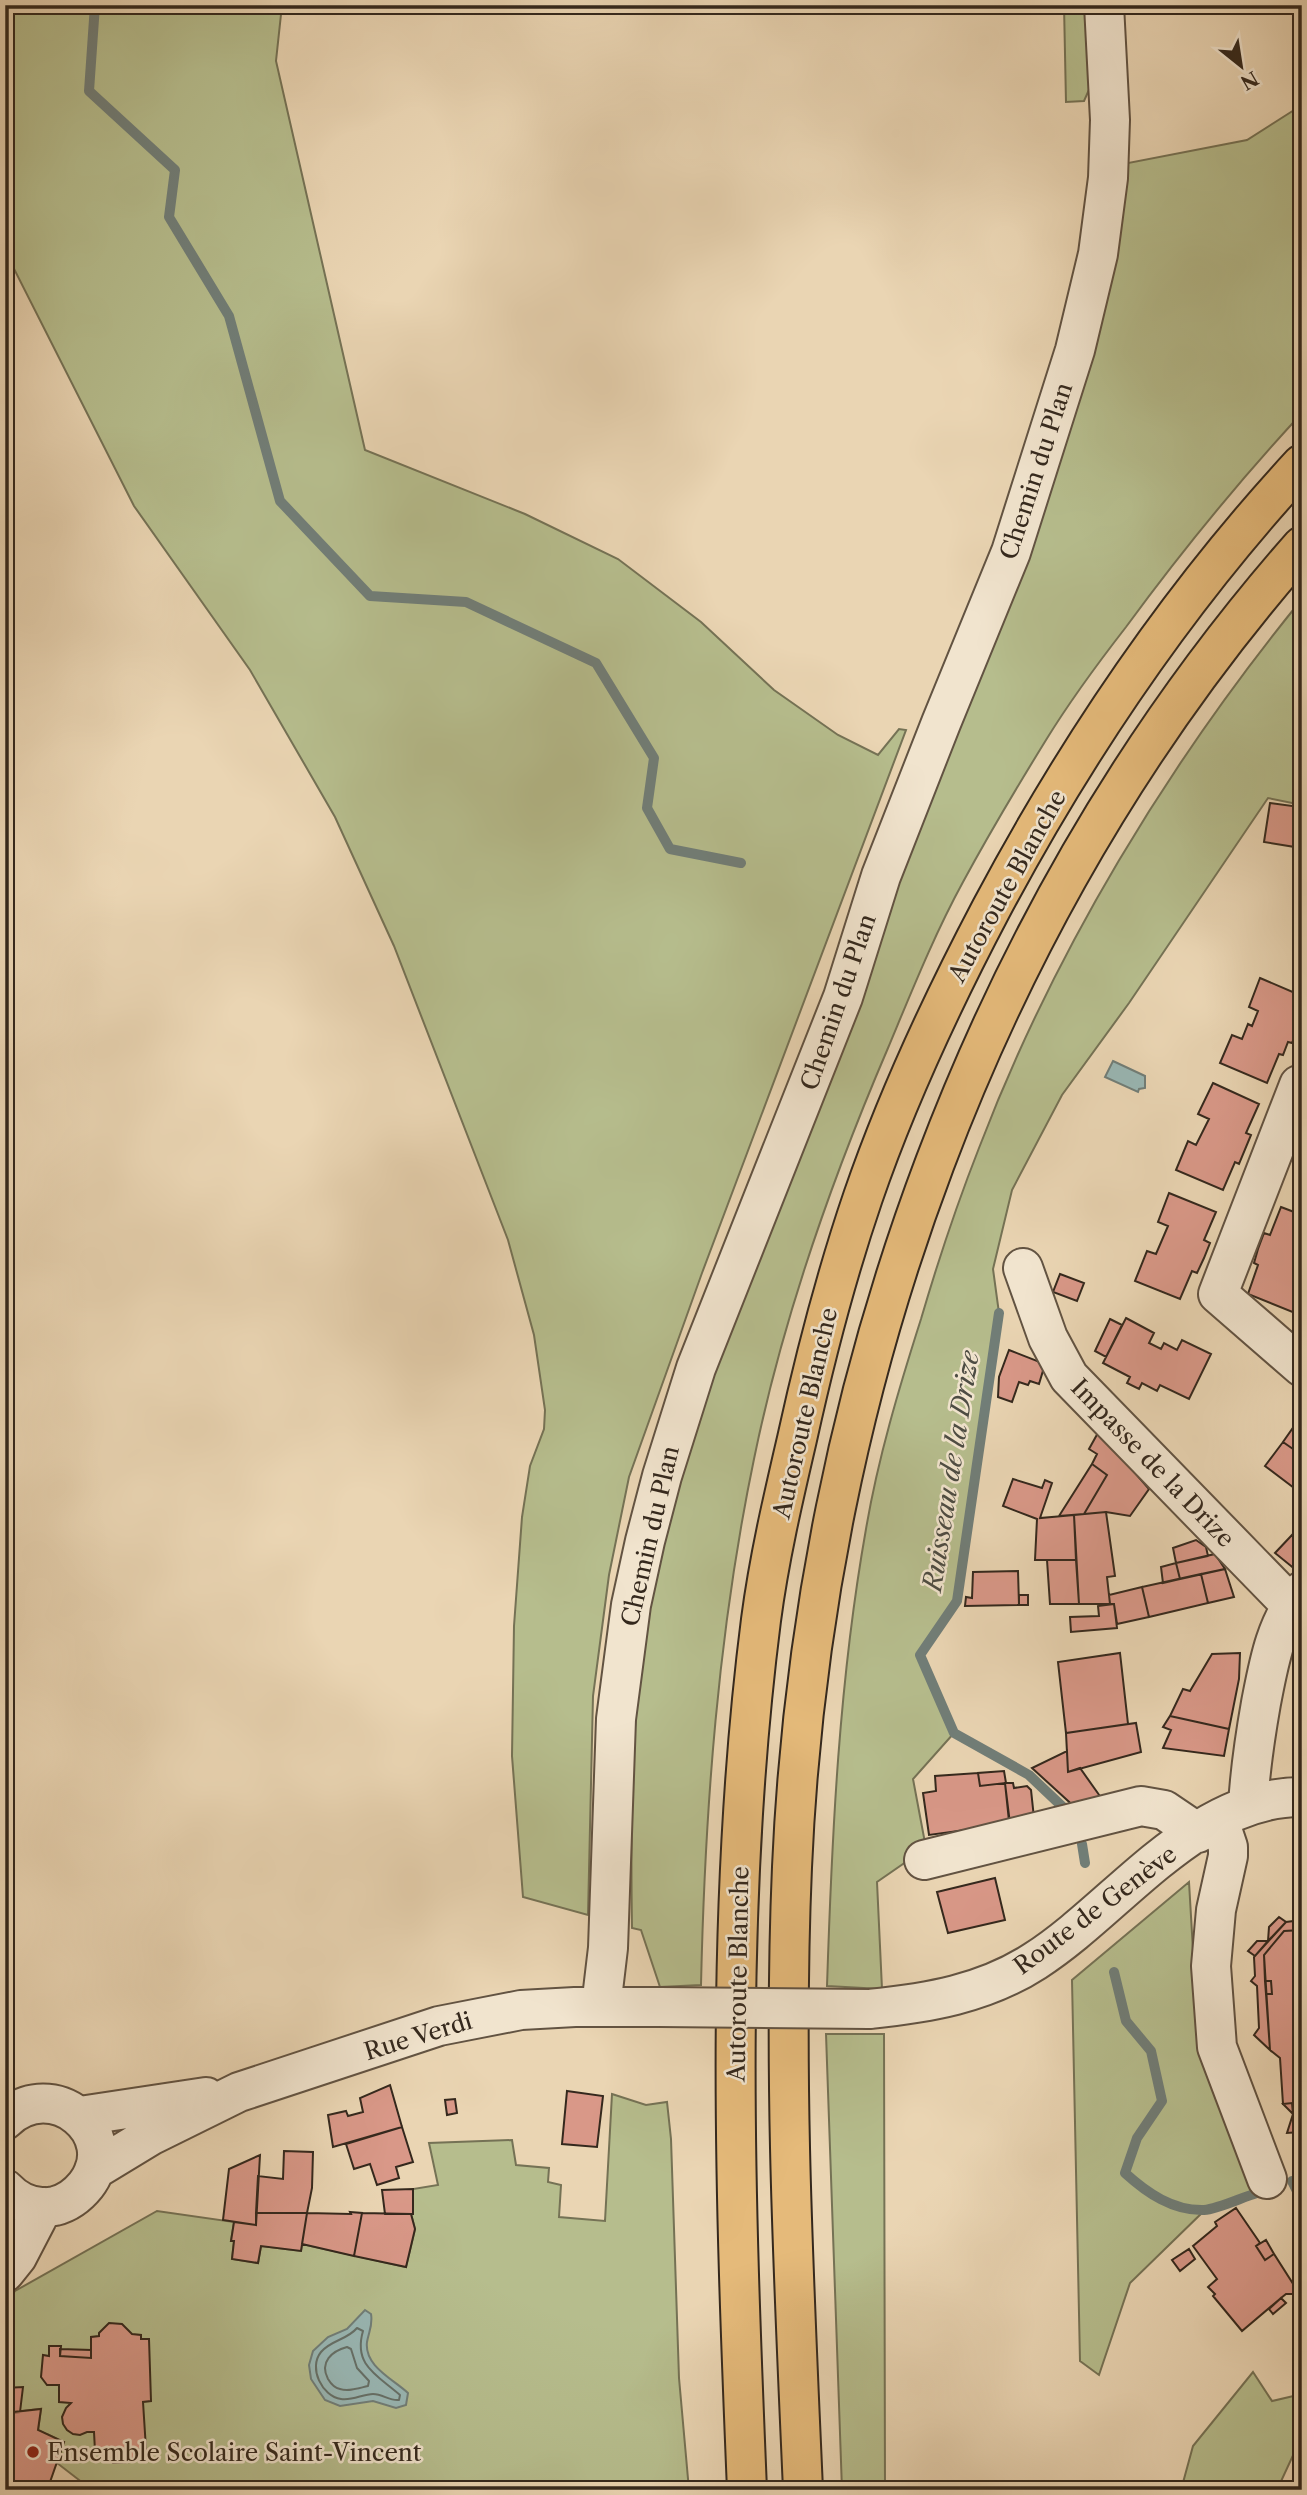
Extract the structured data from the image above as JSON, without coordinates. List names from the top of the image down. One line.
{"streets":{"highway":["Autoroute Blanche"],"street":["Chemin du Plan","Impasse de la Drize","Route de Genève","Rue Verdi"]},"crossings":[["Chemin du Plan","Rue Verdi"],["Route de Genève","Rue Verdi"]],"water":["Ruisseau de la Drize"],"places":["Ensemble Scolaire Saint-Vincent"],"north":"bottom right"}
